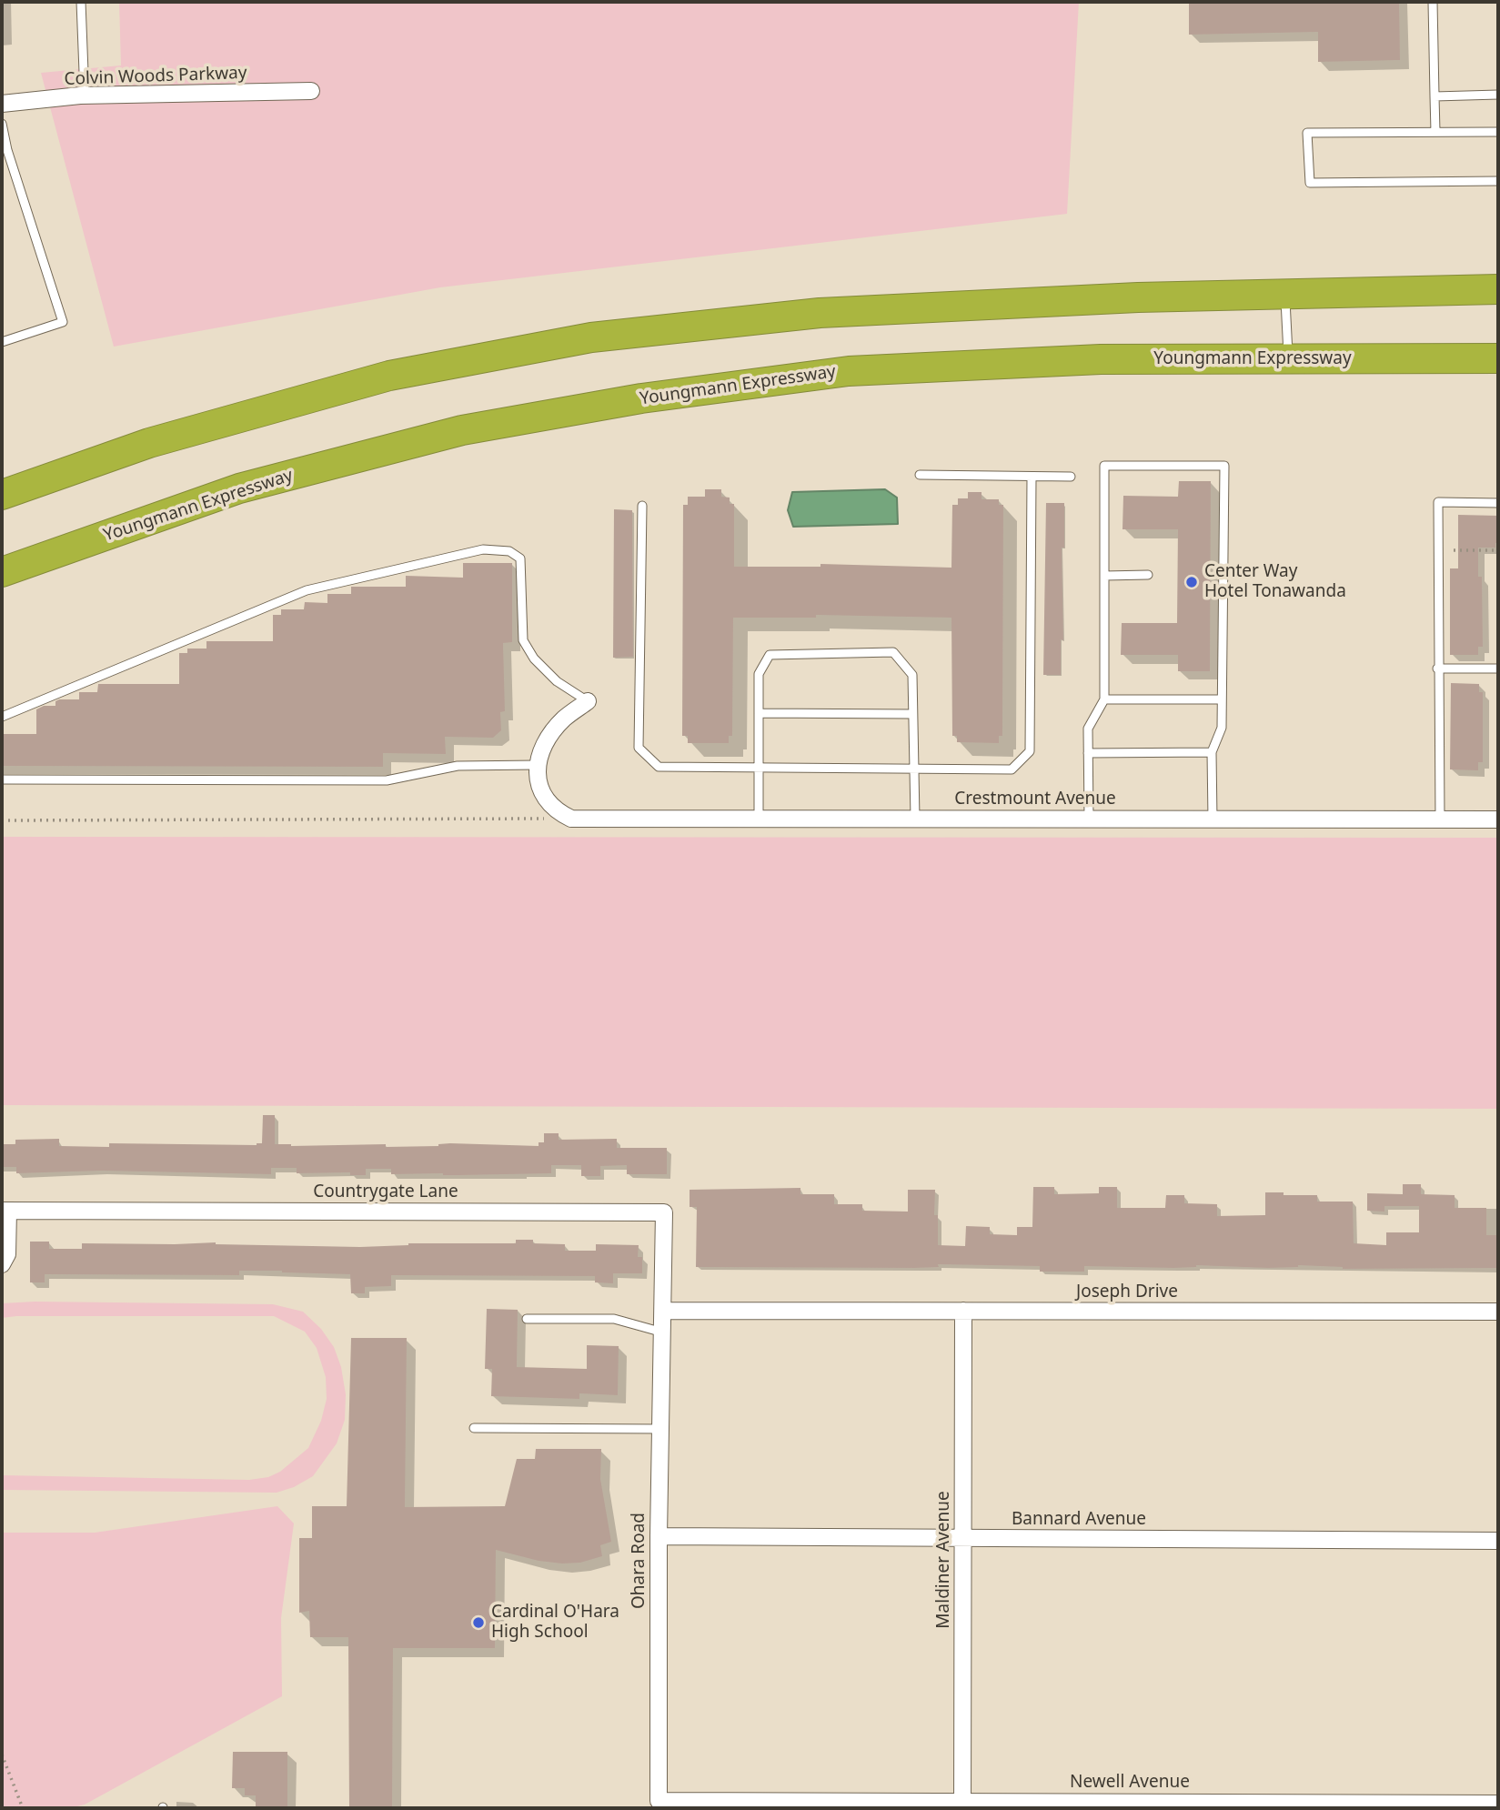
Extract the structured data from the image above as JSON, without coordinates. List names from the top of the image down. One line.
{"streets":{"highway":["Youngmann Expressway"],"street":["Colvin Woods Parkway","Crestmount Avenue","Countrygate Lane","Joseph Drive","Bannard Avenue","Maldiner Avenue","Ohara Road","Newell Avenue"]},"crossings":[["Countrygate Lane","Joseph Drive"],["Countrygate Lane","Ohara Road"],["Joseph Drive","Maldiner Avenue"],["Joseph Drive","Ohara Road"],["Bannard Avenue","Maldiner Avenue"],["Bannard Avenue","Ohara Road"],["Maldiner Avenue","Newell Avenue"],["Ohara Road","Newell Avenue"]],"places":["Center Way Hotel Tonawanda","Cardinal O'Hara High School"]}
